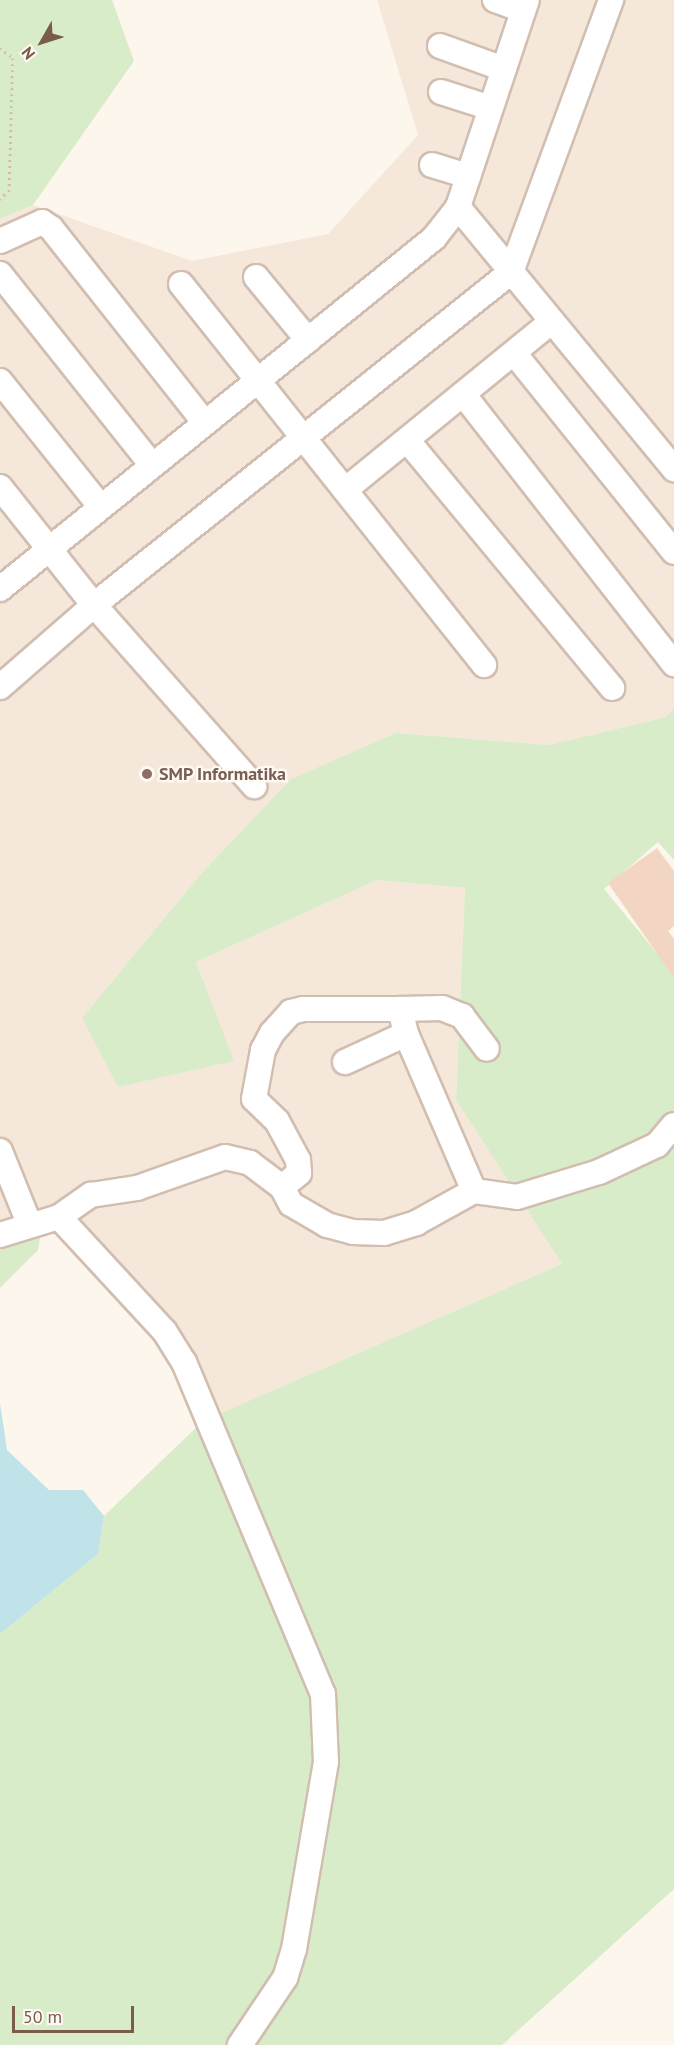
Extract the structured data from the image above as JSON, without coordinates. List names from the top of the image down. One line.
{"places":["SMP Informatika"],"scale_bar":"50 m","north":"bottom left"}
